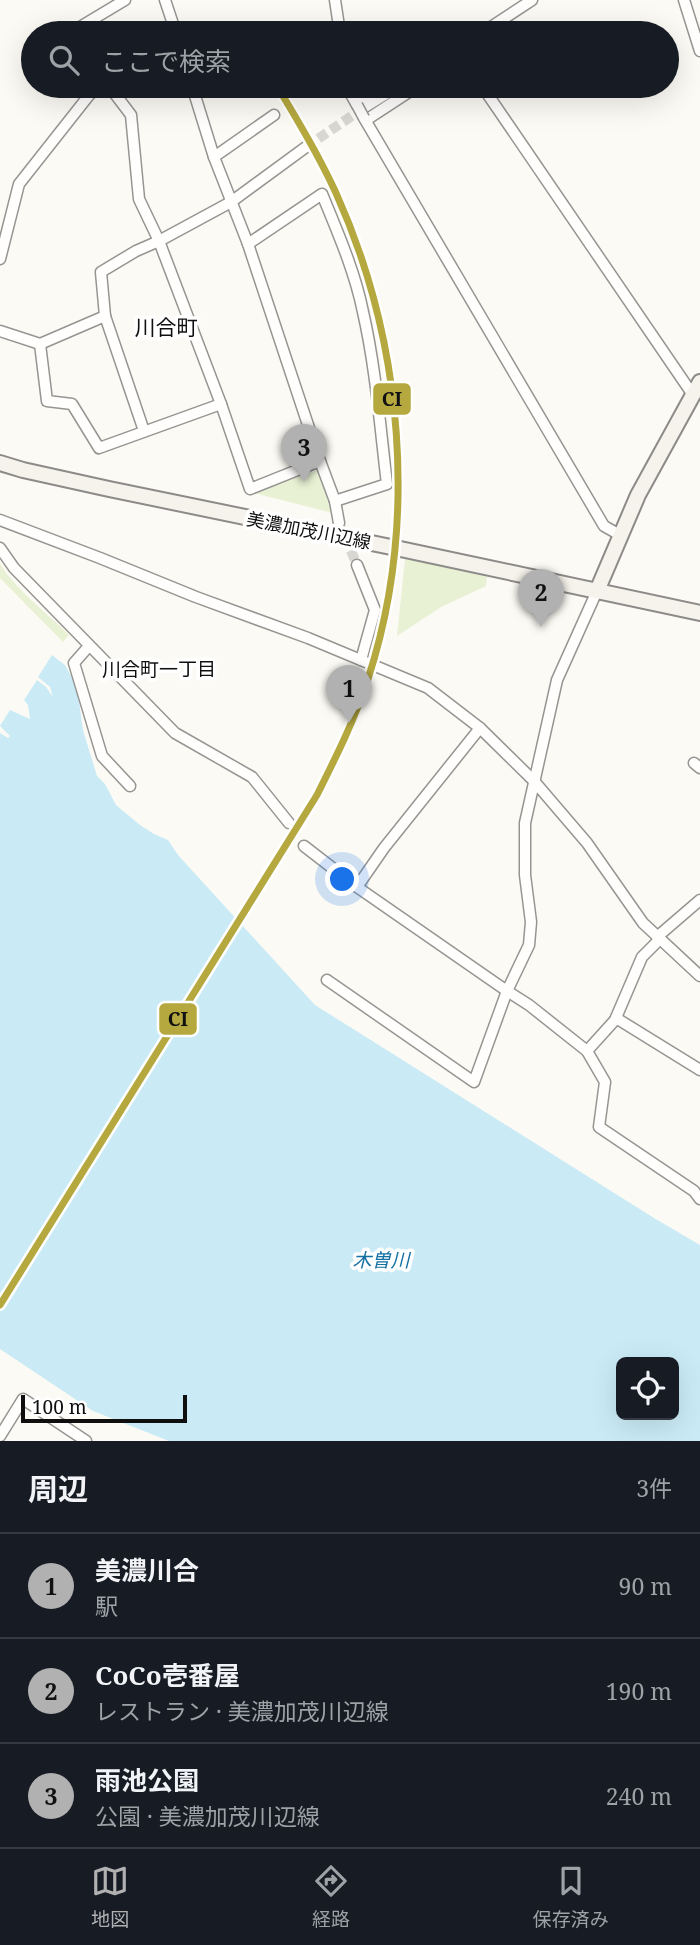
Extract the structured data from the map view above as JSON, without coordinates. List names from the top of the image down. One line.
{"streets":{"main road":["美濃加茂川辺線"]},"districts":["川合町","川合町一丁目"],"water":["木曽川"],"lines":["transit line CI"],"scale_bar":"100 m","page":{"search":"ここで検索","pins":["3","2","1"],"scale":"100 m","heading":["周辺","3件"],"list":[{"mark":"1","name":"美濃川合","note":"駅","value":"90 m"},{"mark":"2","name":"CoCo壱番屋","note":"レストラン · 美濃加茂川辺線","value":"190 m"},{"mark":"3","name":"雨池公園","note":"公園 · 美濃加茂川辺線","value":"240 m"}],"nav":["地図","経路","保存済み"]}}
